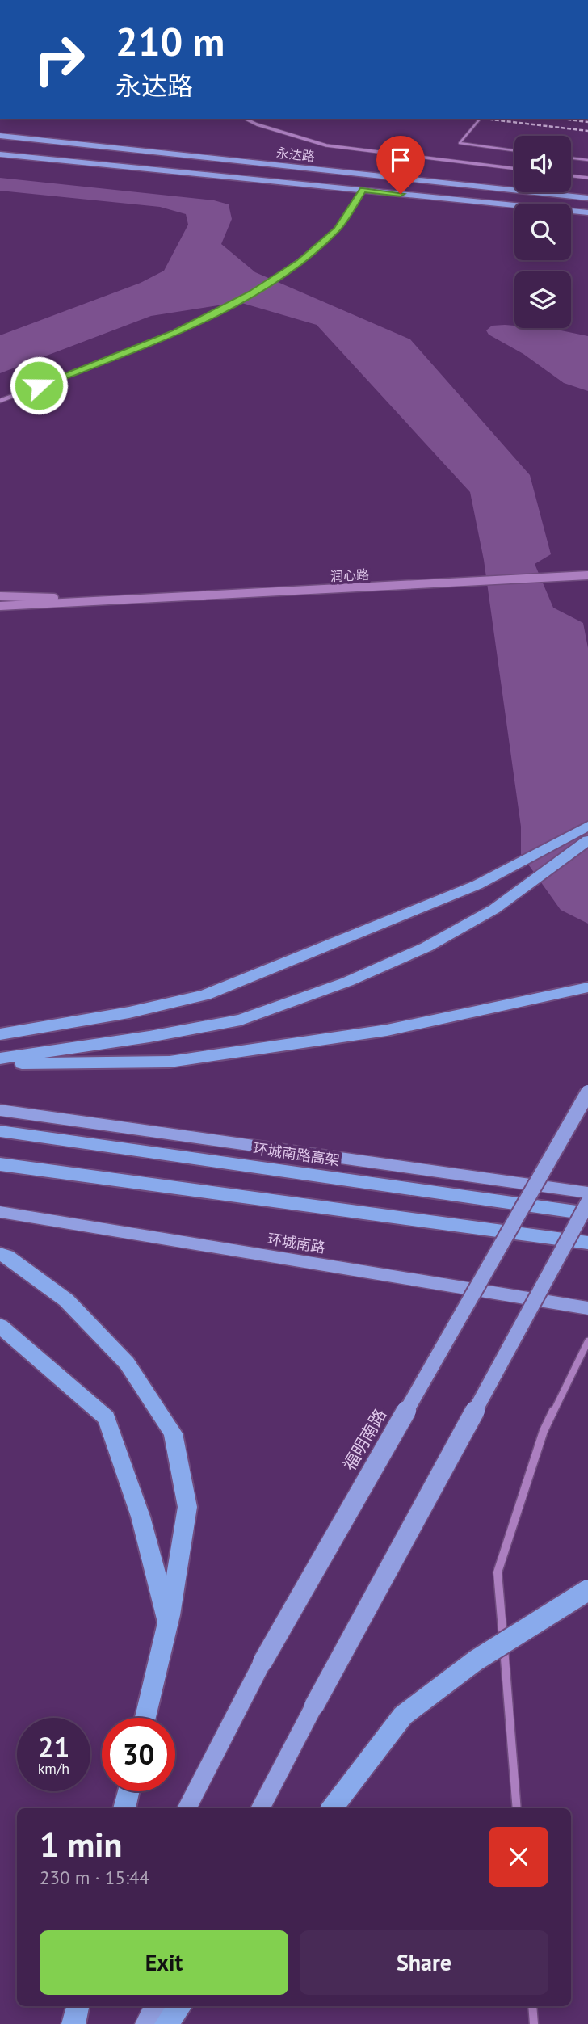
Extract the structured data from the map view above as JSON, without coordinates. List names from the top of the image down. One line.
{"streets":{"highway":["环城南路高架"],"main road":["永达路","环城南路","福明南路"],"street":["润心路"]},"page":{"turn":["210 m","永达路"],"speed":"21 km/h","limit":"30","heading":["1 min","230 m · 15:44"],"buttons":["Exit","Share"]}}
